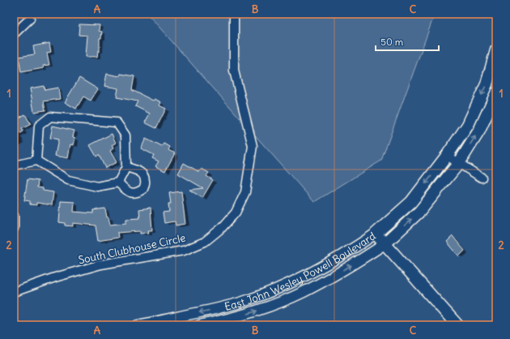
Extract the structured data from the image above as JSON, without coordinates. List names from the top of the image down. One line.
{"streets":{"main road":["East John Wesley Powell Boulevard"],"street":["South Clubhouse Circle"]},"scale_bar":"50 m","grid":{"columns":["A","B","C"],"rows":["1","2"]}}
